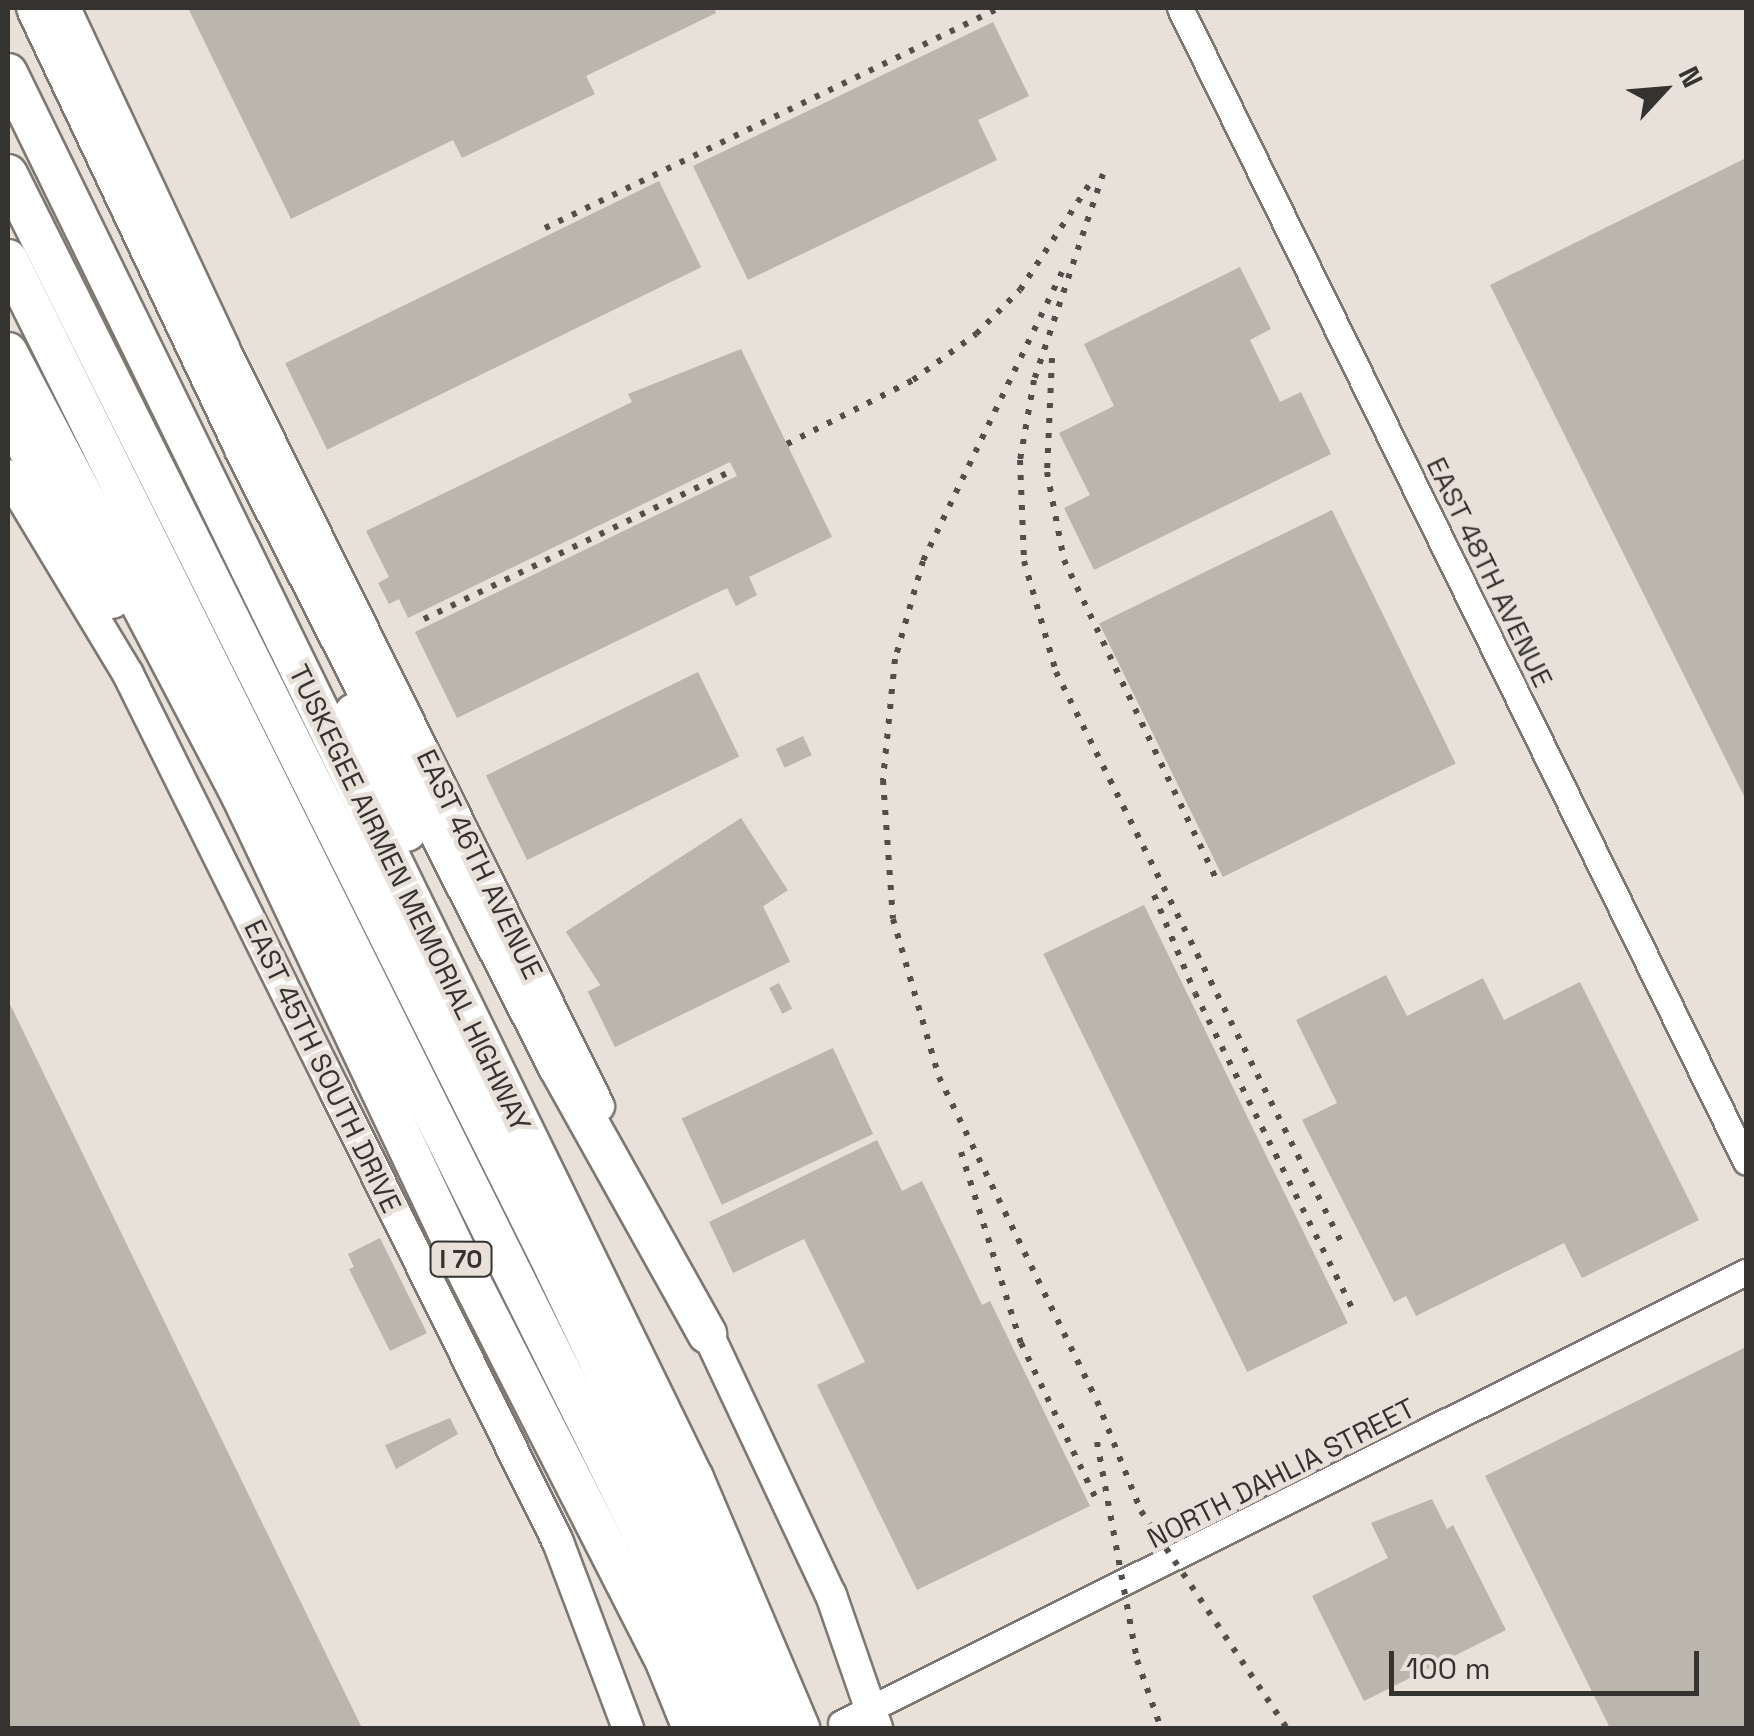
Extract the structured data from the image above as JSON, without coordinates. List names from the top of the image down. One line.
{"streets":{"highway":["TUSKEGEE AIRMEN MEMORIAL HIGHWAY","I 70"],"main road":["EAST 46TH AVENUE","EAST 45TH SOUTH DRIVE"],"street":["EAST 48TH AVENUE","NORTH DAHLIA STREET"]},"crossings":[["EAST 46TH AVENUE","NORTH DAHLIA STREET"]],"scale_bar":"100 m","north":"top right"}
